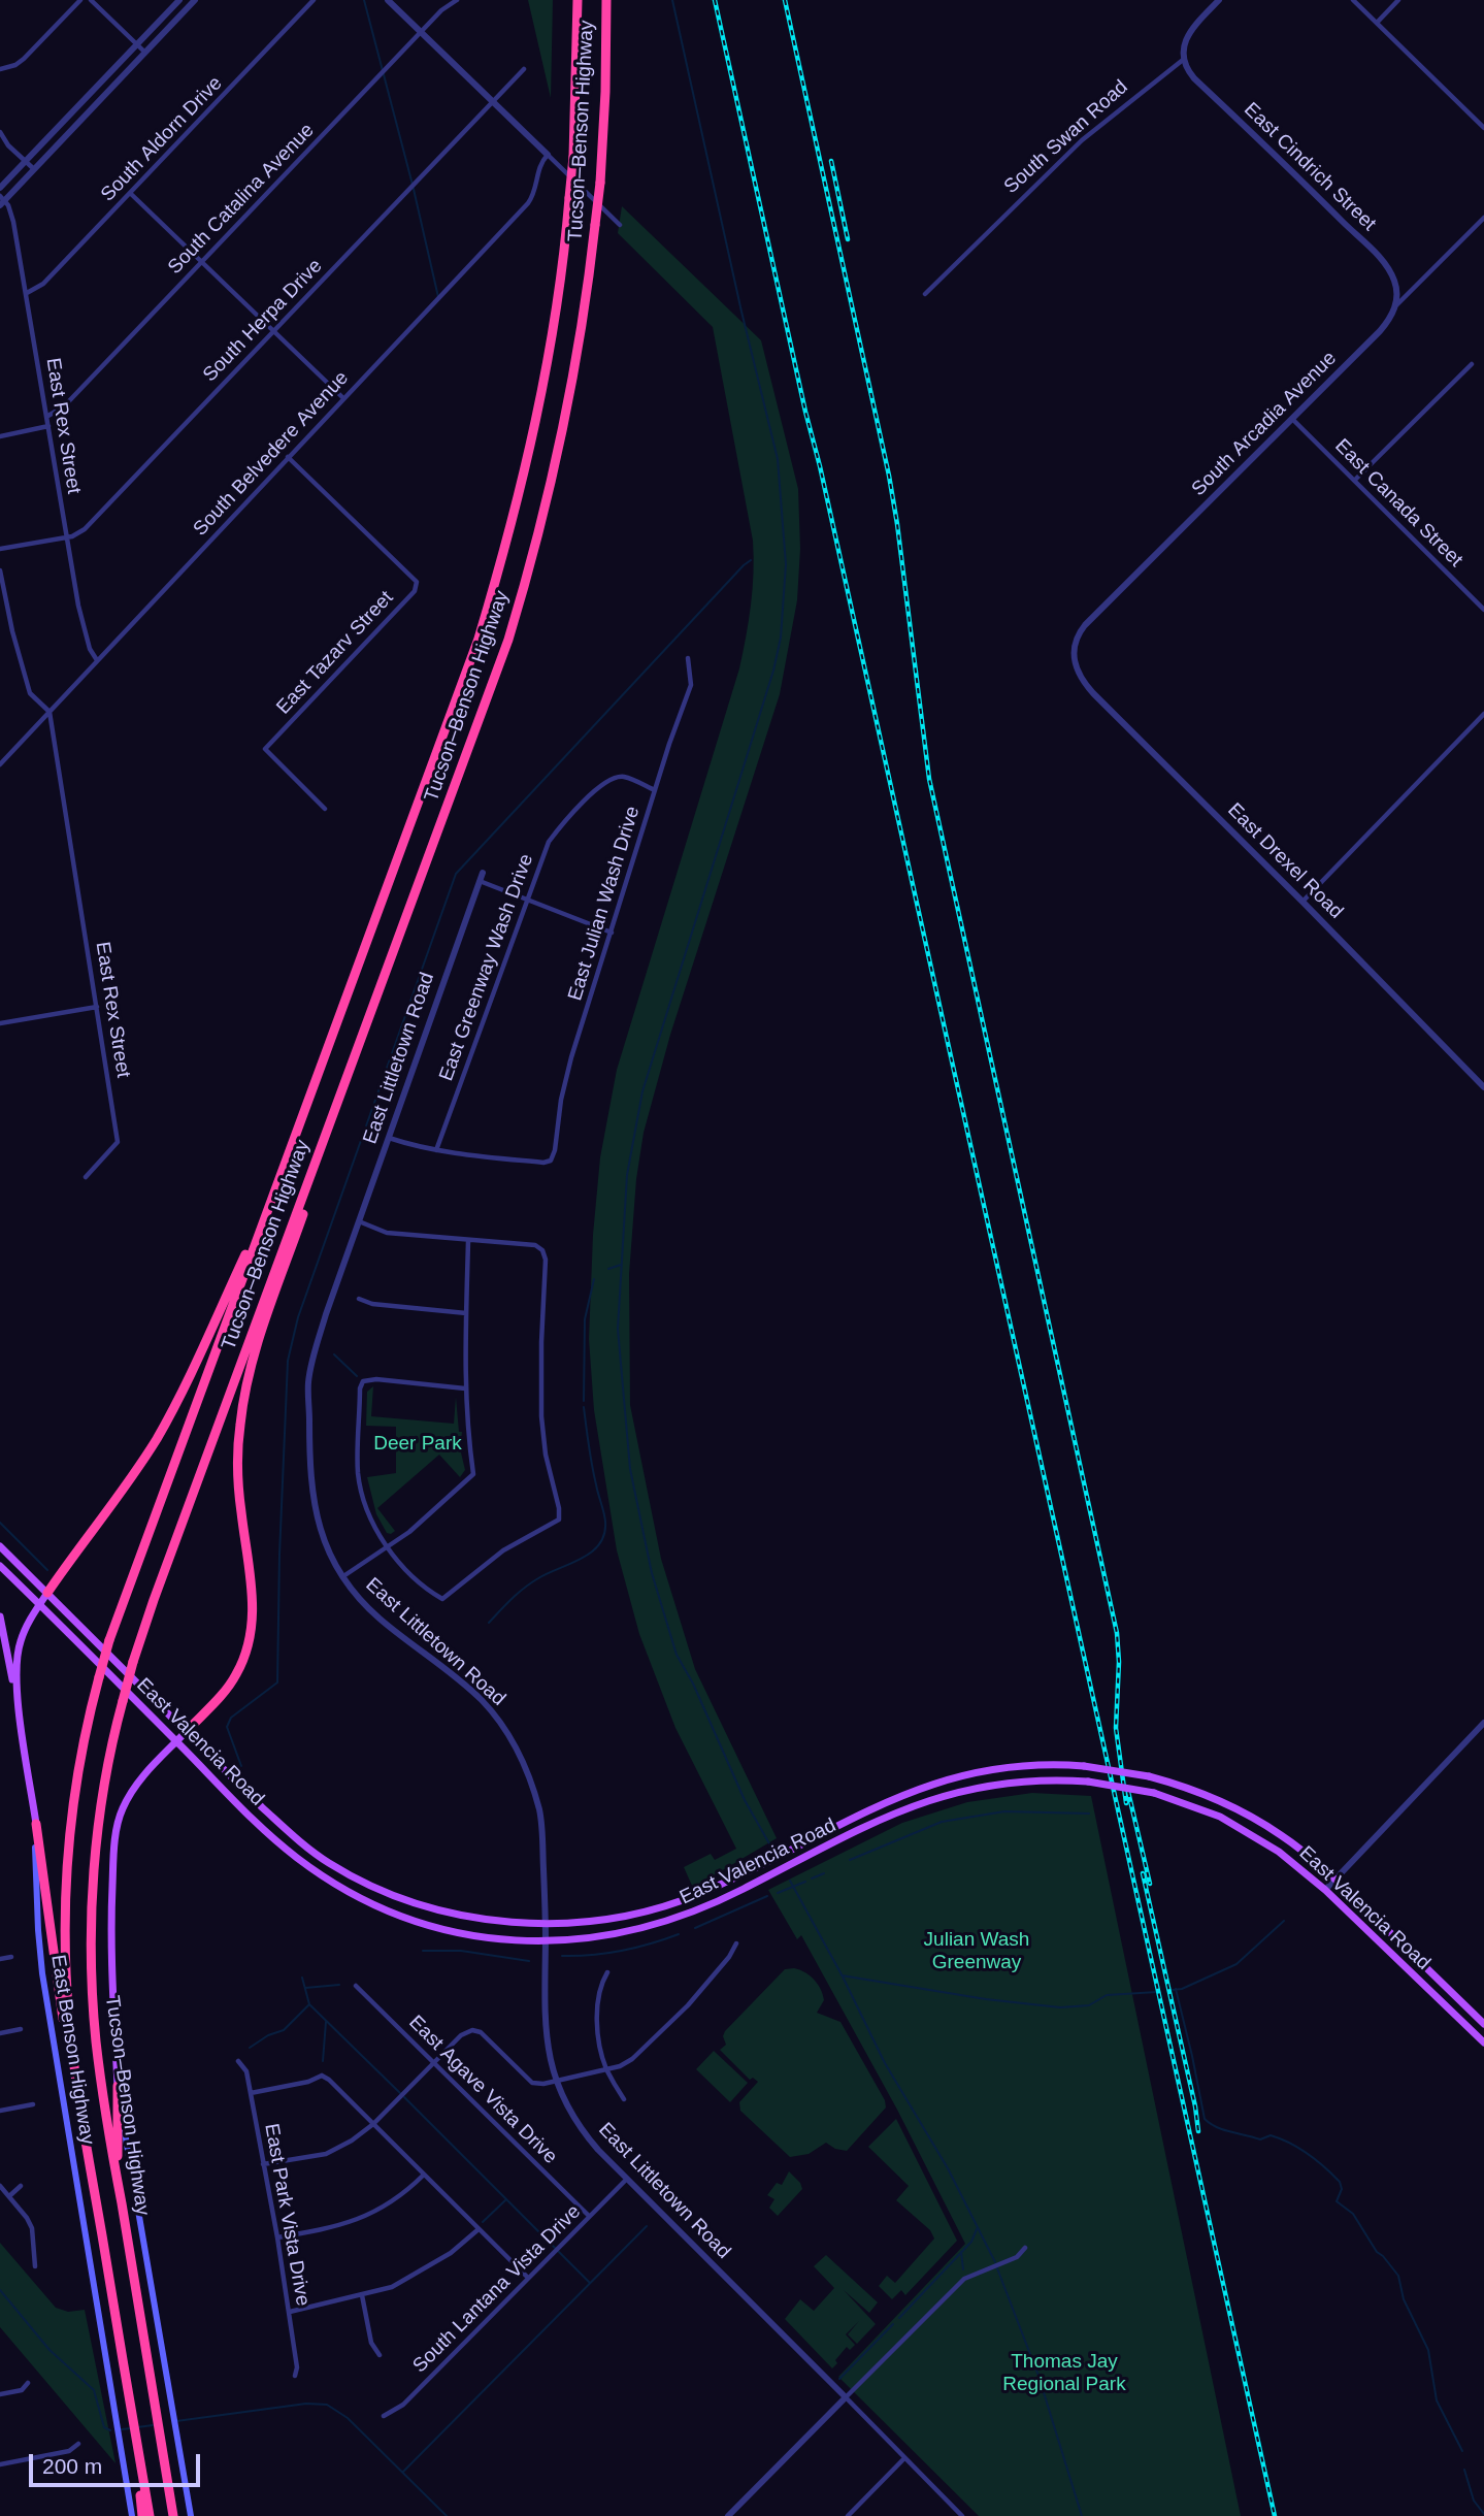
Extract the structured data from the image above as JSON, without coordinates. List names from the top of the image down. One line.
{"streets":{"highway":["Tucson–Benson Highway"],"main road":["East Valencia Road","East Benson Highway"],"street":["South Swan Road","South Aldorn Drive","East Cindrich Street","South Catalina Avenue","South Herpa Drive","South Arcadia Avenue","East Rex Street","South Belvedere Avenue","East Canada Street","East Tazarv Street","East Drexel Road","East Julian Wash Drive","East Greenway Wash Drive","East Littletown Road","East Agave Vista Drive","East Park Vista Drive","South Lantana Vista Drive"]},"crossings":[["South Swan Road","East Cindrich Street"],["South Aldorn Drive","East Rex Street"],["East Cindrich Street","South Arcadia Avenue"],["South Catalina Avenue","East Rex Street"],["South Herpa Drive","East Rex Street"],["South Arcadia Avenue","East Canada Street"],["South Arcadia Avenue","East Drexel Road"],["East Rex Street","South Belvedere Avenue"],["South Belvedere Avenue","East Tazarv Street"],["East Julian Wash Drive","East Greenway Wash Drive"],["East Littletown Road","East Valencia Road"],["East Littletown Road","South Lantana Vista Drive"],["East Valencia Road","East Benson Highway"],["East Agave Vista Drive","South Lantana Vista Drive"]],"parks":["Deer Park","Julian Wash Greenway","Thomas Jay Regional Park"],"scale_bar":"200 m"}
